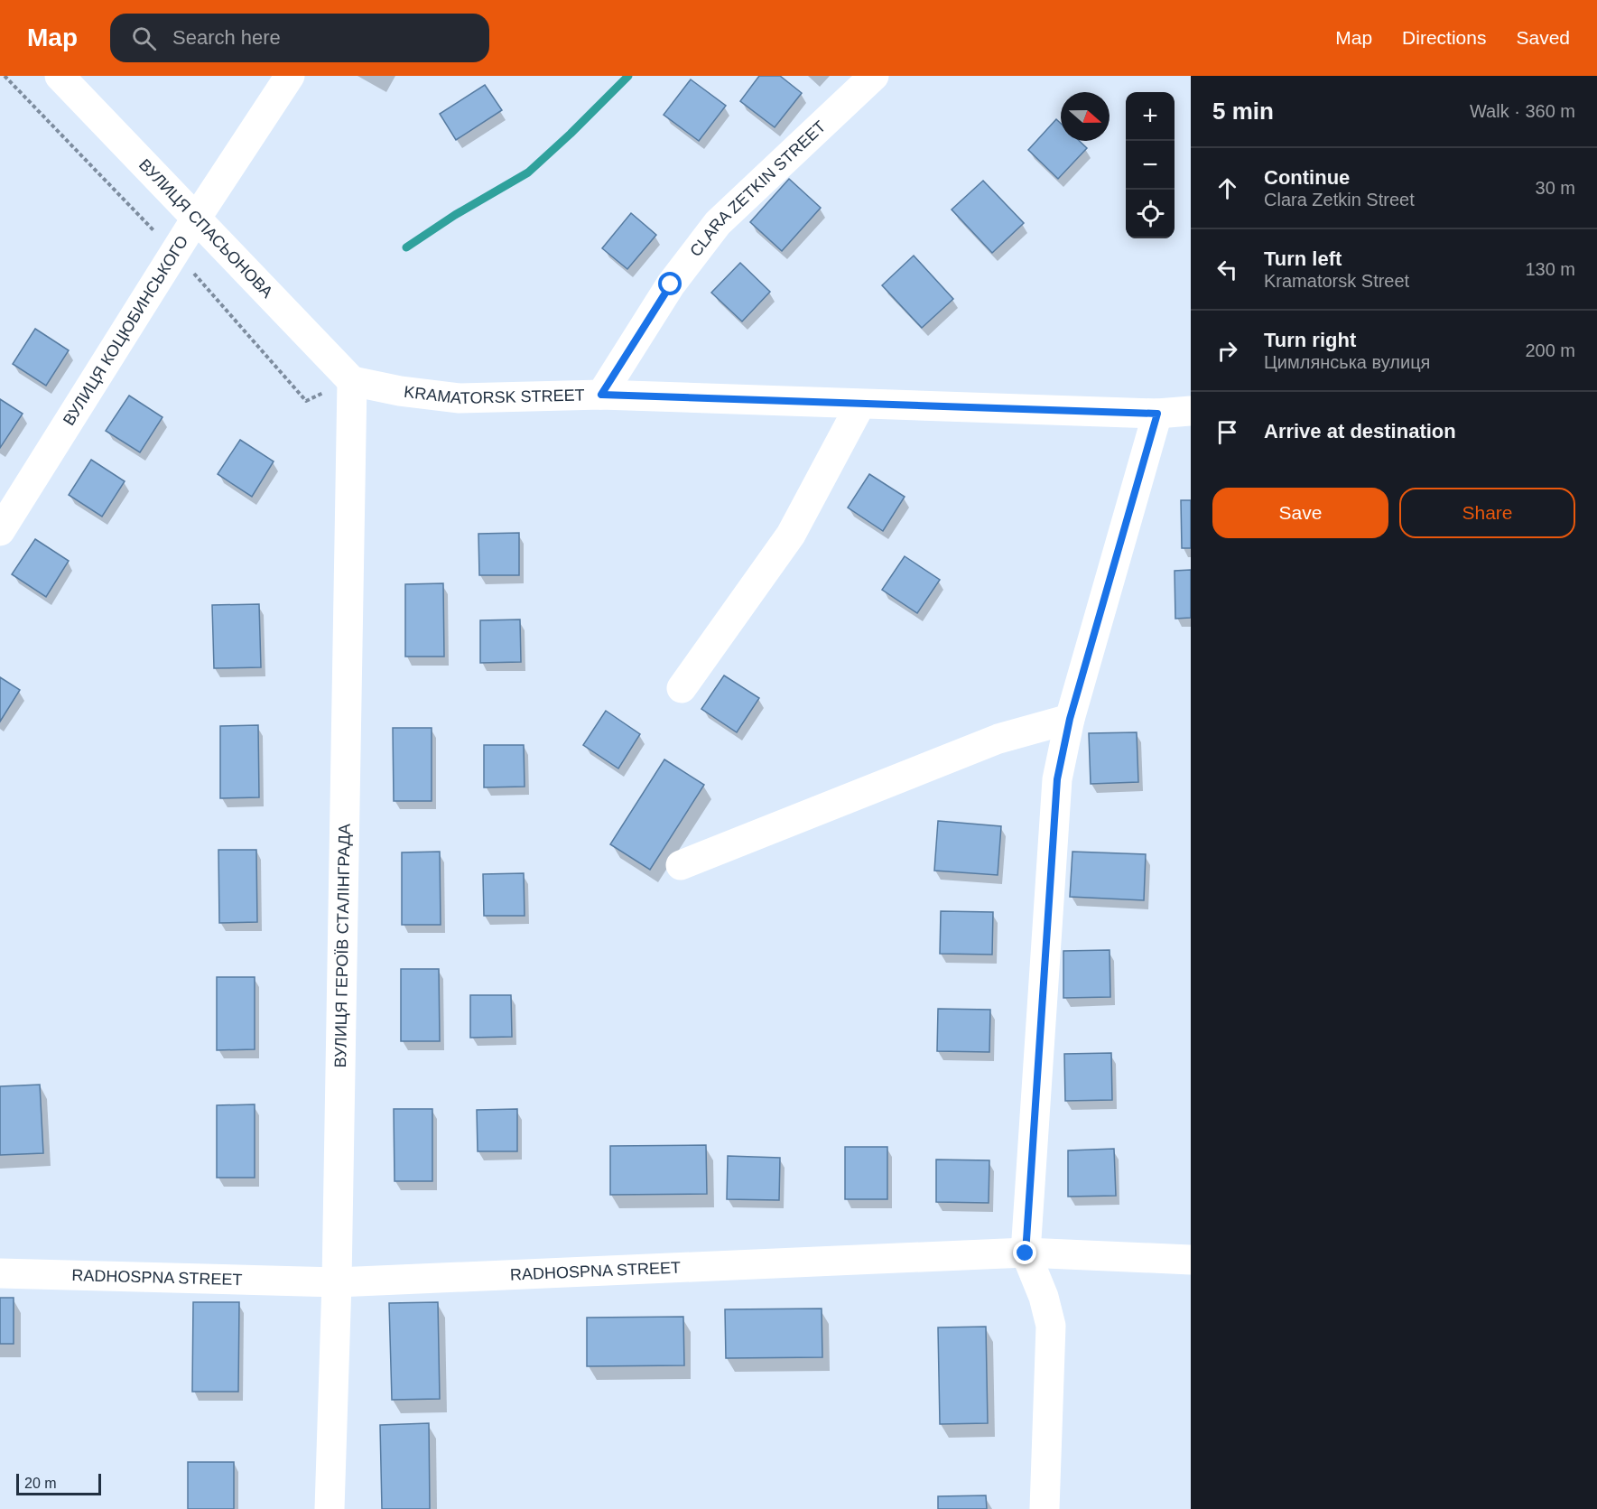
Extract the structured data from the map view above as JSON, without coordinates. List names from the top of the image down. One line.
{"streets":{"street":["CLARA ZETKIN STREET","ВУЛИЦЯ СПАСЬОНОВА","ВУЛИЦЯ КОЦЮБИНСЬКОГО","KRAMATORSK STREET","ВУЛИЦЯ ГЕРОЇВ СТАЛІНГРАДА","RADHOSPNA STREET"]},"crossings":[["CLARA ZETKIN STREET","KRAMATORSK STREET"],["ВУЛИЦЯ СПАСЬОНОВА","ВУЛИЦЯ КОЦЮБИНСЬКОГО"],["ВУЛИЦЯ СПАСЬОНОВА","KRAMATORSK STREET"],["ВУЛИЦЯ СПАСЬОНОВА","ВУЛИЦЯ ГЕРОЇВ СТАЛІНГРАДА"],["KRAMATORSK STREET","ВУЛИЦЯ ГЕРОЇВ СТАЛІНГРАДА"],["ВУЛИЦЯ ГЕРОЇВ СТАЛІНГРАДА","RADHOSPNA STREET"]],"scale_bar":"20 m","north":"right","page":{"header":"Map","search":"Search here","nav":["Map","Directions","Saved"],"heading":["5 min","Walk · 360 m"],"map_buttons":["+","−"],"list":[["Continue","Clara Zetkin Street","30 m"],["Turn left","Kramatorsk Street","130 m"],["Turn right","Цимлянська вулиця","200 m"],"Arrive at destination"],"buttons":["Save","Share"],"scale":"20 m"}}
